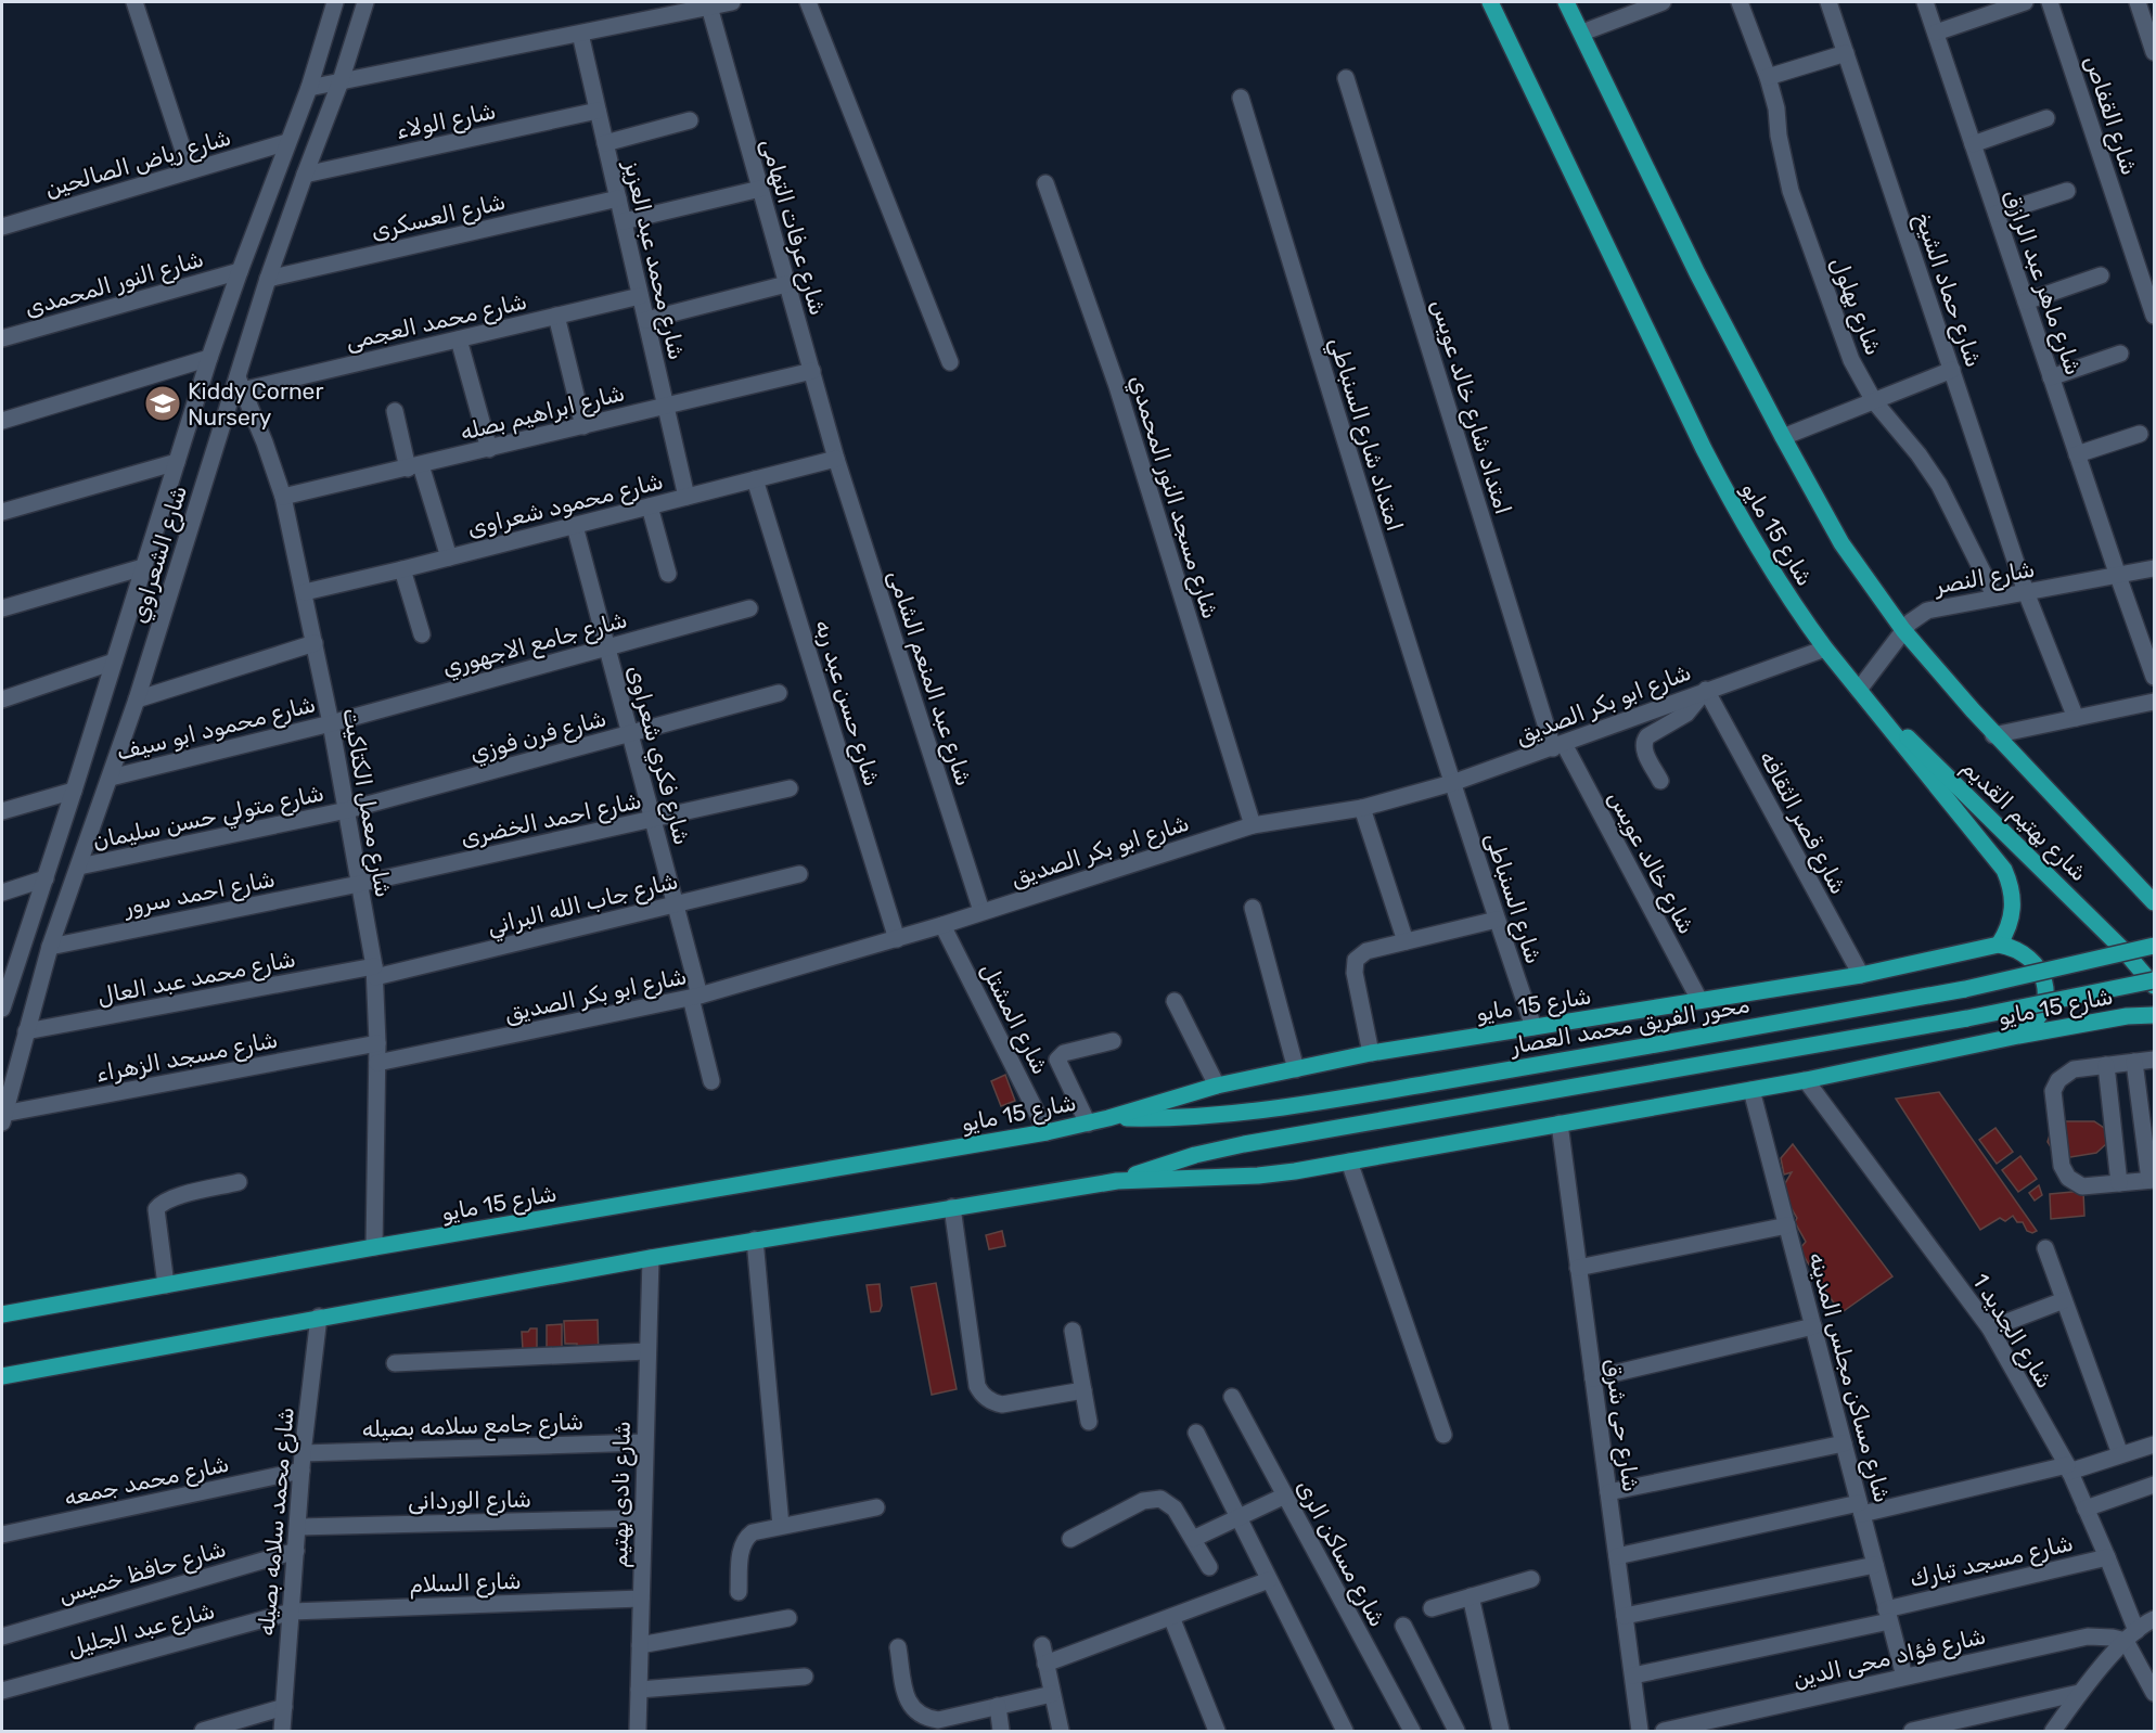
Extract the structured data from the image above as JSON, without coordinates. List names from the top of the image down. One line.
{"streets":{"main road":["شارع 15 مايو","شارع بهتيم القديم","محور الفريق محمد العصار"],"street":["شارع القفاص","شارع الولاء","شارع رياض الصالحين","شارع العسكرى","شارع عرفات التهامى","شارع محمد عبد العزيز","شارع ماهر عبد الرازق","شارع النور المحمدى","شارع حماد الشيخ","شارع بهلول","شارع محمد العجمى","امتداد شارع خالد عويس","شارع ابراهيم بصله","امتداد شارع السنباطي","شارع مسجد النور المحمدي","شارع محمود شعراوى","شارع الشعراوي","شارع النصر","شارع جامع الاجهوري","شارع عبد المنعم الشامى","شارع حسن عبد ربه","شارع ابو بكر الصديق","شارع محمود ابو سيف","شارع فرن فوزي","شارع فكري شعراوى","شارع معمل الكتاكيت","شارع متولي حسن سليمان","شارع احمد الخضرى","شارع قصر الثقافه","شارع خالد عويس","شارع احمد سرور","شارع السنباطى","شارع جاب الله البراني","شارع محمد عبد العال","شارع المشتل","شارع مسجد الزهراء","شارع الجديد 1","شارع مساكن مجلس المدينه","شارع جامع سلامه بصيله","شارع حى شرق","شارع محمد جمعه","شارع نادى بهتيم","شارع الوردانى","شارع محمد سلامه بصيله","شارع مساكن الرى","شارع مسجد تبارك","شارع حافظ خميس","شارع السلام","شارع عبد الجليل","شارع فؤاد محى الدين"]},"crossings":[["شارع الولاء","شارع محمد عبد العزيز"],["شارع الولاء","شارع الشعراوي"],["شارع رياض الصالحين","شارع الشعراوي"],["شارع العسكرى","شارع محمد عبد العزيز"],["شارع العسكرى","شارع الشعراوي"],["شارع عرفات التهامى","شارع ابراهيم بصله"],["شارع عرفات التهامى","شارع محمود شعراوى"],["شارع عرفات التهامى","شارع عبد المنعم الشامى"],["شارع محمد عبد العزيز","شارع محمد العجمى"],["شارع محمد عبد العزيز","شارع ابراهيم بصله"],["شارع محمد عبد العزيز","شارع محمود شعراوى"],["شارع ماهر عبد الرازق","شارع النصر"],["شارع النور المحمدى","شارع الشعراوي"],["شارع حماد الشيخ","شارع النصر"],["شارع بهلول","شارع النصر"],["شارع محمد العجمى","شارع الشعراوي"],["شارع محمد العجمى","شارع معمل الكتاكيت"],["امتداد شارع خالد عويس","شارع ابو بكر الصديق"],["امتداد شارع خالد عويس","شارع خالد عويس"],["شارع ابراهيم بصله","شارع معمل الكتاكيت"],["امتداد شارع السنباطي","شارع ابو بكر الصديق"],["امتداد شارع السنباطي","شارع السنباطى"],["شارع مسجد النور المحمدي","شارع ابو بكر الصديق"],["شارع محمود شعراوى","شارع عبد المنعم الشامى"],["شارع محمود شعراوى","شارع حسن عبد ربه"],["شارع محمود شعراوى","شارع فكري شعراوى"],["شارع محمود شعراوى","شارع معمل الكتاكيت"],["شارع 15 مايو","شارع النصر"],["شارع 15 مايو","شارع ابو بكر الصديق"],["شارع 15 مايو","شارع معمل الكتاكيت"],["شارع 15 مايو","شارع بهتيم القديم"],["شارع 15 مايو","شارع قصر الثقافه"],["شارع 15 مايو","شارع خالد عويس"],["شارع 15 مايو","شارع السنباطى"],["شارع 15 مايو","شارع المشتل"],["شارع 15 مايو","محور الفريق محمد العصار"],["شارع 15 مايو","شارع الجديد 1"],["شارع 15 مايو","شارع مساكن مجلس المدينه"],["شارع 15 مايو","شارع حى شرق"],["شارع 15 مايو","شارع نادى بهتيم"],["شارع 15 مايو","شارع محمد سلامه بصيله"],["شارع الشعراوي","شارع محمود ابو سيف"],["شارع الشعراوي","شارع معمل الكتاكيت"],["شارع الشعراوي","شارع متولي حسن سليمان"],["شارع الشعراوي","شارع احمد سرور"],["شارع الشعراوي","شارع محمد عبد العال"],["شارع الشعراوي","شارع مسجد الزهراء"],["شارع النصر","شارع بهتيم القديم"],["شارع جامع الاجهوري","شارع محمود ابو سيف"],["شارع جامع الاجهوري","شارع فكري شعراوى"],["شارع جامع الاجهوري","شارع معمل الكتاكيت"],["شارع عبد المنعم الشامى","شارع ابو بكر الصديق"],["شارع حسن عبد ربه","شارع ابو بكر الصديق"],["شارع ابو بكر الصديق","شارع فكري شعراوى"],["شارع ابو بكر الصديق","شارع معمل الكتاكيت"],["شارع ابو بكر الصديق","شارع قصر الثقافه"],["شارع ابو بكر الصديق","شارع خالد عويس"],["شارع ابو بكر الصديق","شارع السنباطى"],["شارع ابو بكر الصديق","شارع المشتل"],["شارع محمود ابو سيف","شارع معمل الكتاكيت"],["شارع فرن فوزي","شارع فكري شعراوى"],["شارع فرن فوزي","شارع معمل الكتاكيت"],["شارع فرن فوزي","شارع متولي حسن سليمان"],["شارع فكري شعراوى","شارع احمد الخضرى"],["شارع فكري شعراوى","شارع جاب الله البراني"],["شارع معمل الكتاكيت","شارع متولي حسن سليمان"],["شارع معمل الكتاكيت","شارع احمد الخضرى"],["شارع معمل الكتاكيت","شارع احمد سرور"],["شارع معمل الكتاكيت","شارع جاب الله البراني"],["شارع معمل الكتاكيت","شارع محمد عبد العال"],["شارع معمل الكتاكيت","شارع مسجد الزهراء"],["شارع احمد الخضرى","شارع احمد سرور"],["شارع جاب الله البراني","شارع محمد عبد العال"],["شارع الجديد 1","شارع مسجد تبارك"],["شارع الجديد 1","شارع فؤاد محى الدين"],["شارع مساكن مجلس المدينه","شارع مسجد تبارك"],["شارع مساكن مجلس المدينه","شارع فؤاد محى الدين"],["شارع جامع سلامه بصيله","شارع نادى بهتيم"],["شارع جامع سلامه بصيله","شارع محمد سلامه بصيله"],["شارع حى شرق","شارع مسجد تبارك"],["شارع محمد جمعه","شارع محمد سلامه بصيله"],["شارع نادى بهتيم","شارع الوردانى"],["شارع نادى بهتيم","شارع السلام"],["شارع الوردانى","شارع محمد سلامه بصيله"],["شارع محمد سلامه بصيله","شارع حافظ خميس"],["شارع محمد سلامه بصيله","شارع السلام"],["شارع محمد سلامه بصيله","شارع عبد الجليل"],["شارع السلام","شارع عبد الجليل"]],"places":{"school or university":["Kiddy Corner Nursery"]}}
